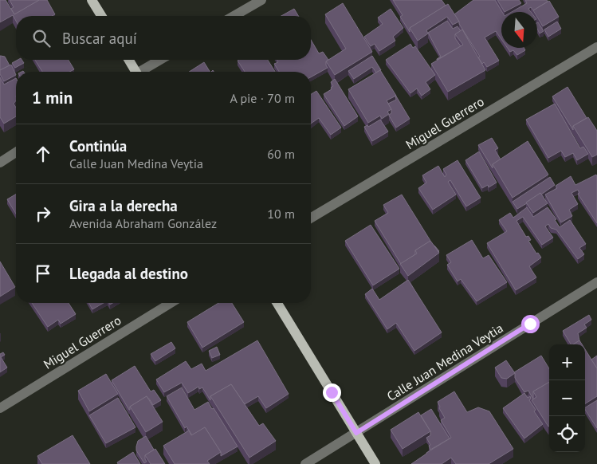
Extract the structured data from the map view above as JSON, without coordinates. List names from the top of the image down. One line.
{"streets":{"street":["Miguel Guerrero","Calle Juan Medina Veytia"]},"north":"bottom","page":{"search":"Buscar aquí","heading":["1 min","A pie · 70 m"],"list":[["Continúa","Calle Juan Medina Veytia","60 m"],["Gira a la derecha","Avenida Abraham González","10 m"],"Llegada al destino"],"map_buttons":["+","−"]}}
